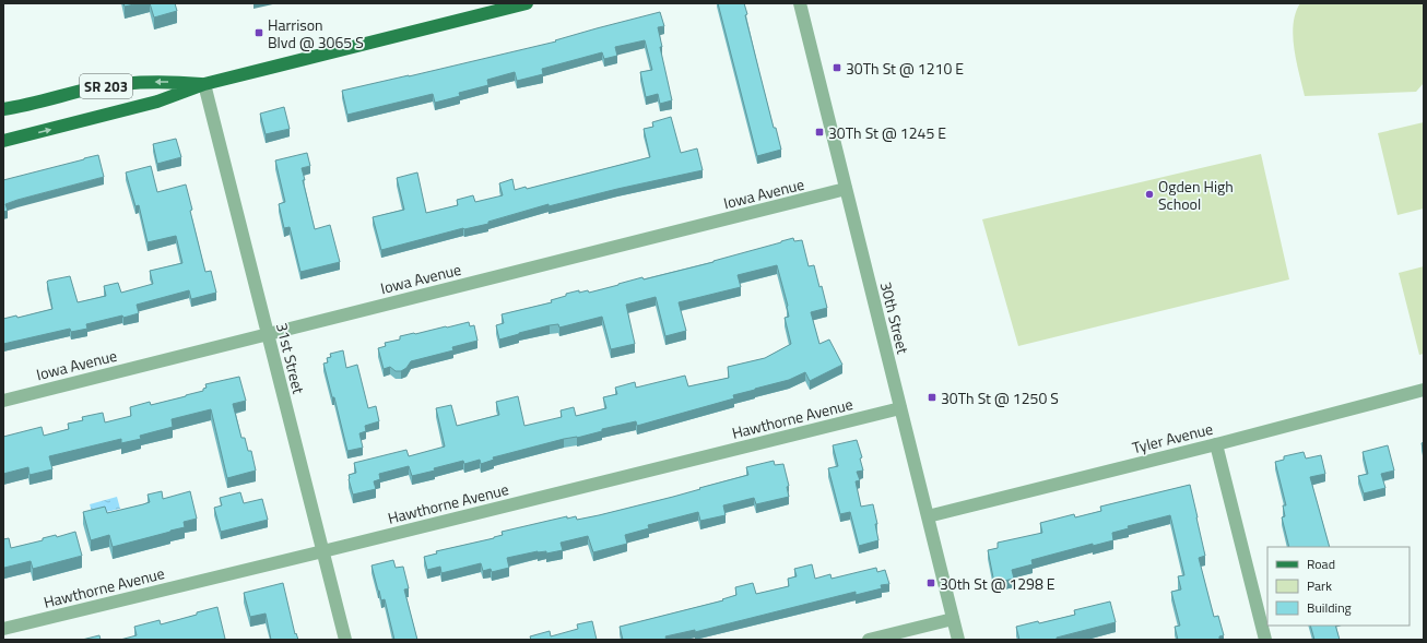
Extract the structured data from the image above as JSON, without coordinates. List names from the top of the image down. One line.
{"streets":{"main road":["SR 203"],"street":["Iowa Avenue","30th Street","31st Street","Hawthorne Avenue","Tyler Avenue"]},"crossings":[["SR 203","31st Street"],["Iowa Avenue","30th Street"],["Iowa Avenue","31st Street"],["30th Street","Hawthorne Avenue"],["30th Street","Tyler Avenue"],["31st Street","Hawthorne Avenue"]],"places":{"transit":["Harrison Blvd @ 3065 S","30Th St @ 1210 E","30Th St @ 1245 E","30Th St @ 1250 S","30th St @ 1298 E"],"other":["Ogden High School"]},"legend":["Road","Park","Building"]}
